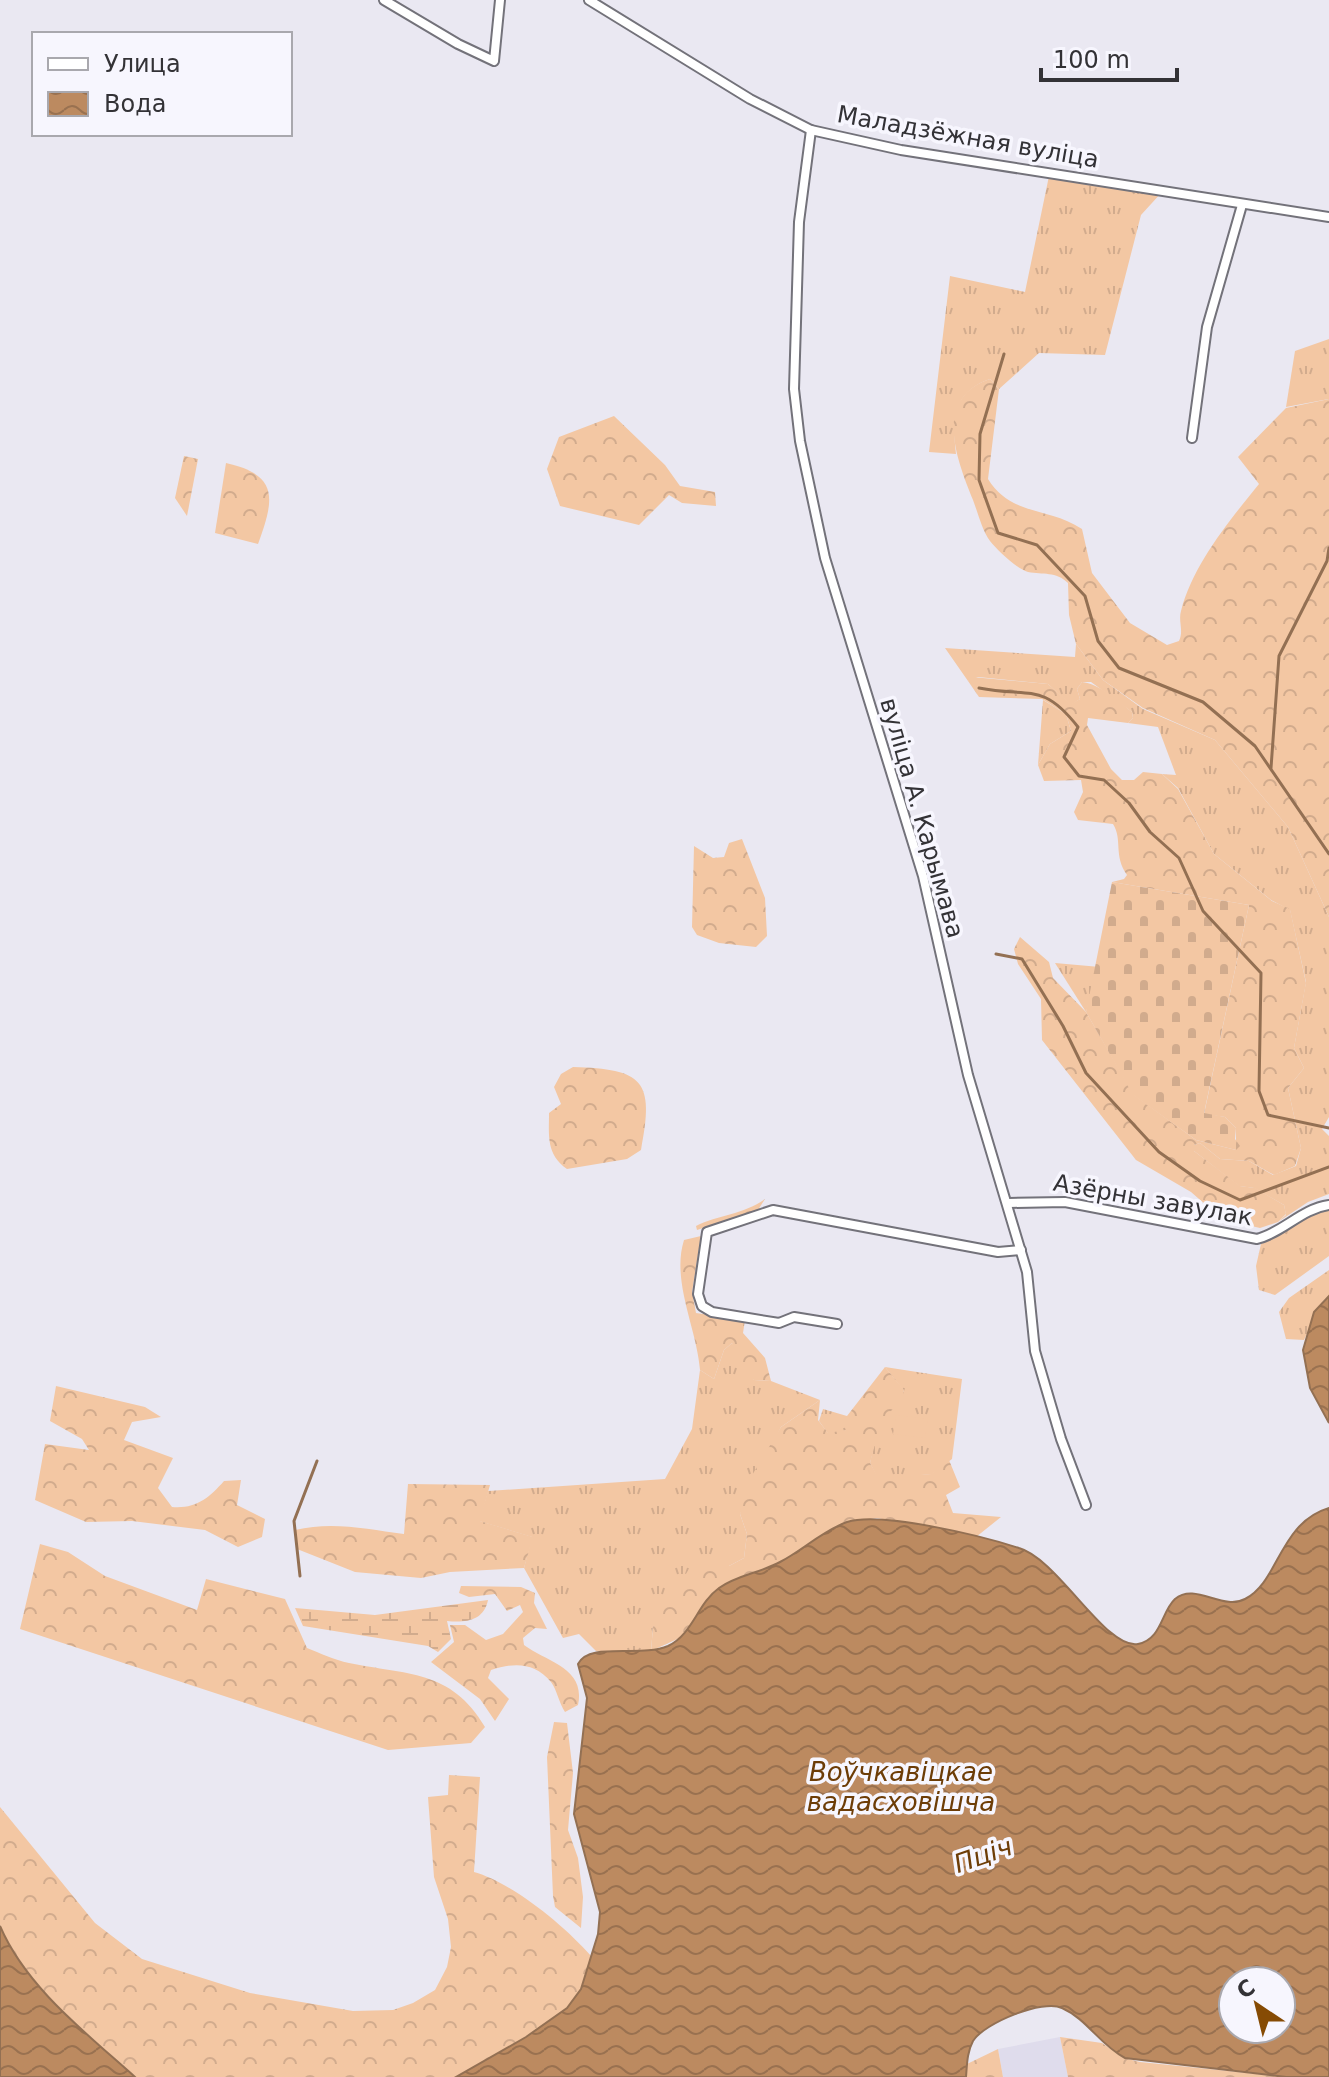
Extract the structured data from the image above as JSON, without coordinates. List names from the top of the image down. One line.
{"streets":{"street":["Маладзёжная вуліца","вуліца А. Карымава","Азёрны завулак"]},"crossings":[["Маладзёжная вуліца","вуліца А. Карымава"],["вуліца А. Карымава","Азёрны завулак"]],"water":["Воўчкавіцкае вадасховішча","Пціч"],"legend":["Улица","Вода"],"scale_bar":"100 m","north":"top left"}
